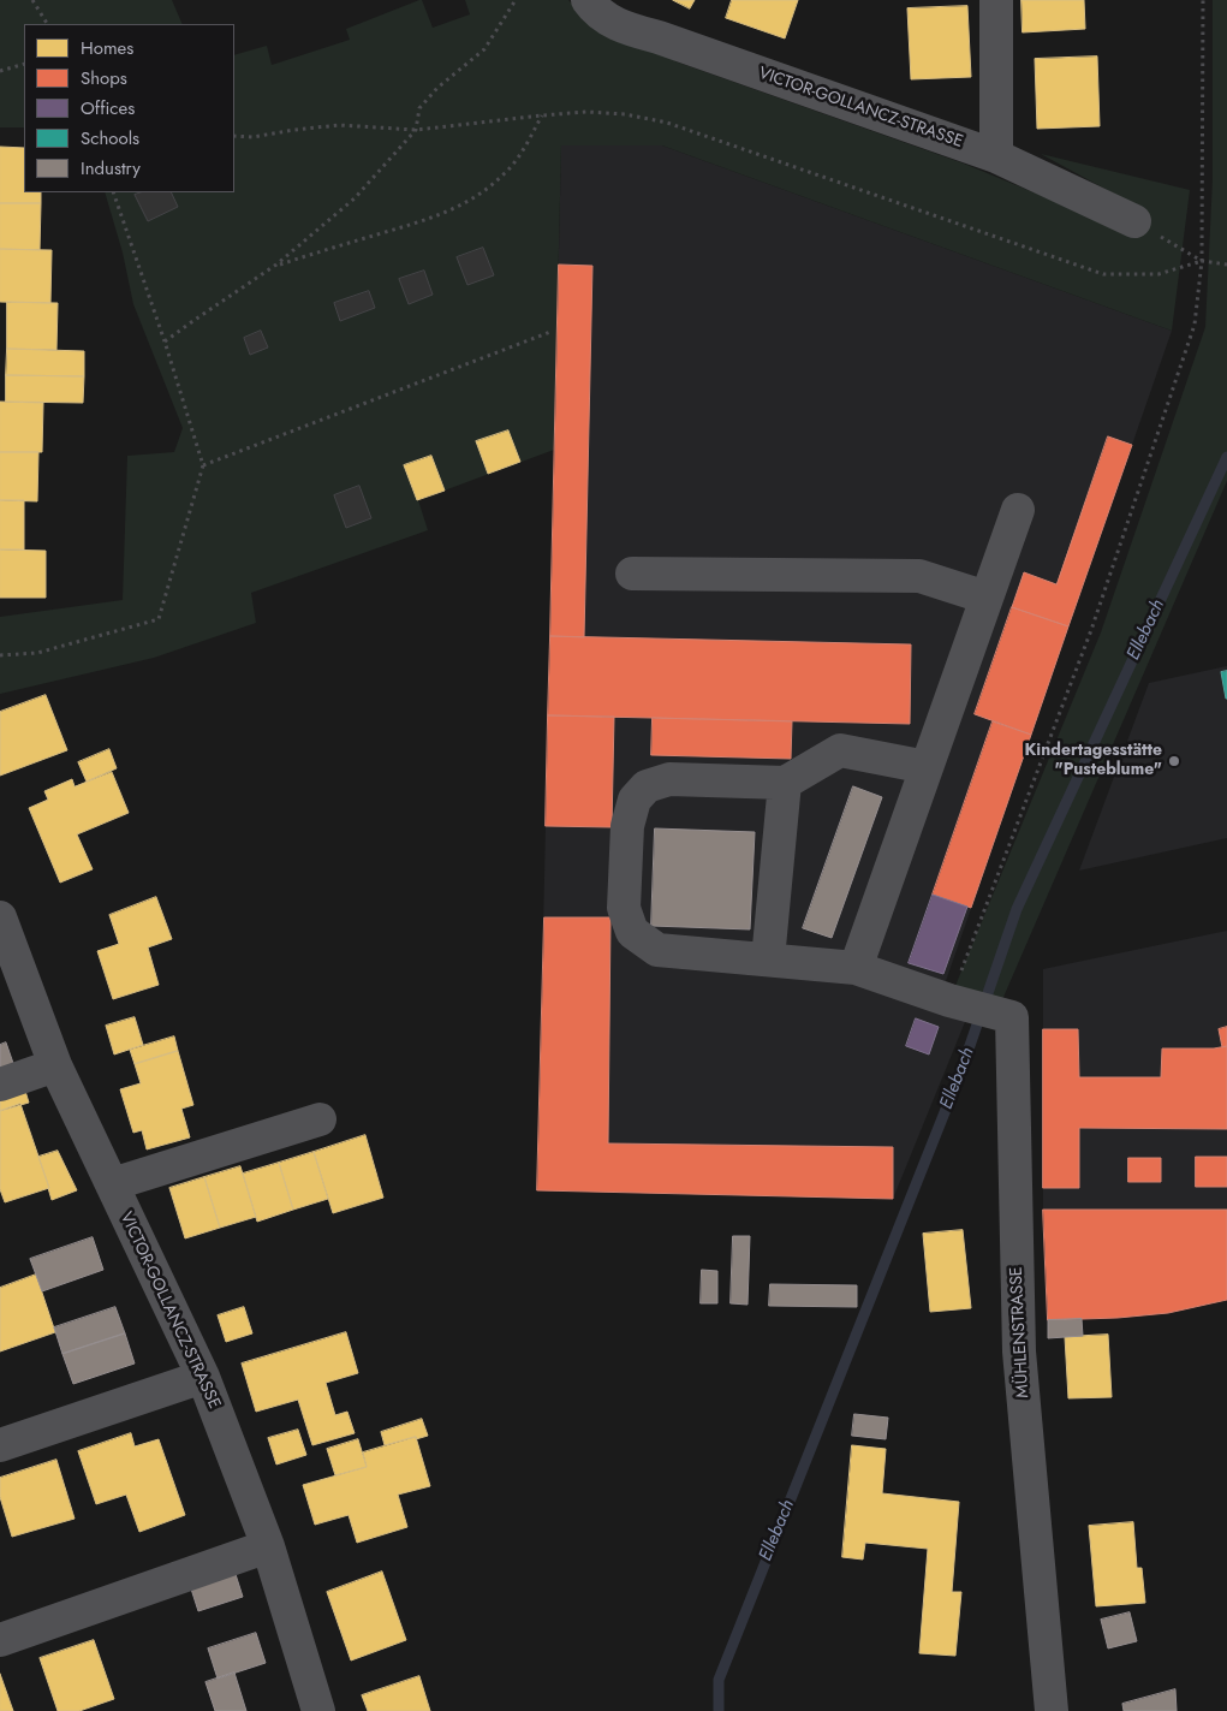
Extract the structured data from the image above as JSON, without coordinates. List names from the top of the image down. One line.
{"streets":{"street":["VICTOR-GOLLANCZ-STRASSE","MÜHLENSTRASSE"]},"water":["Ellebach"],"places":["Kindertagesstätte \"Pusteblume\""],"legend":["Homes","Shops","Offices","Schools","Industry"]}
